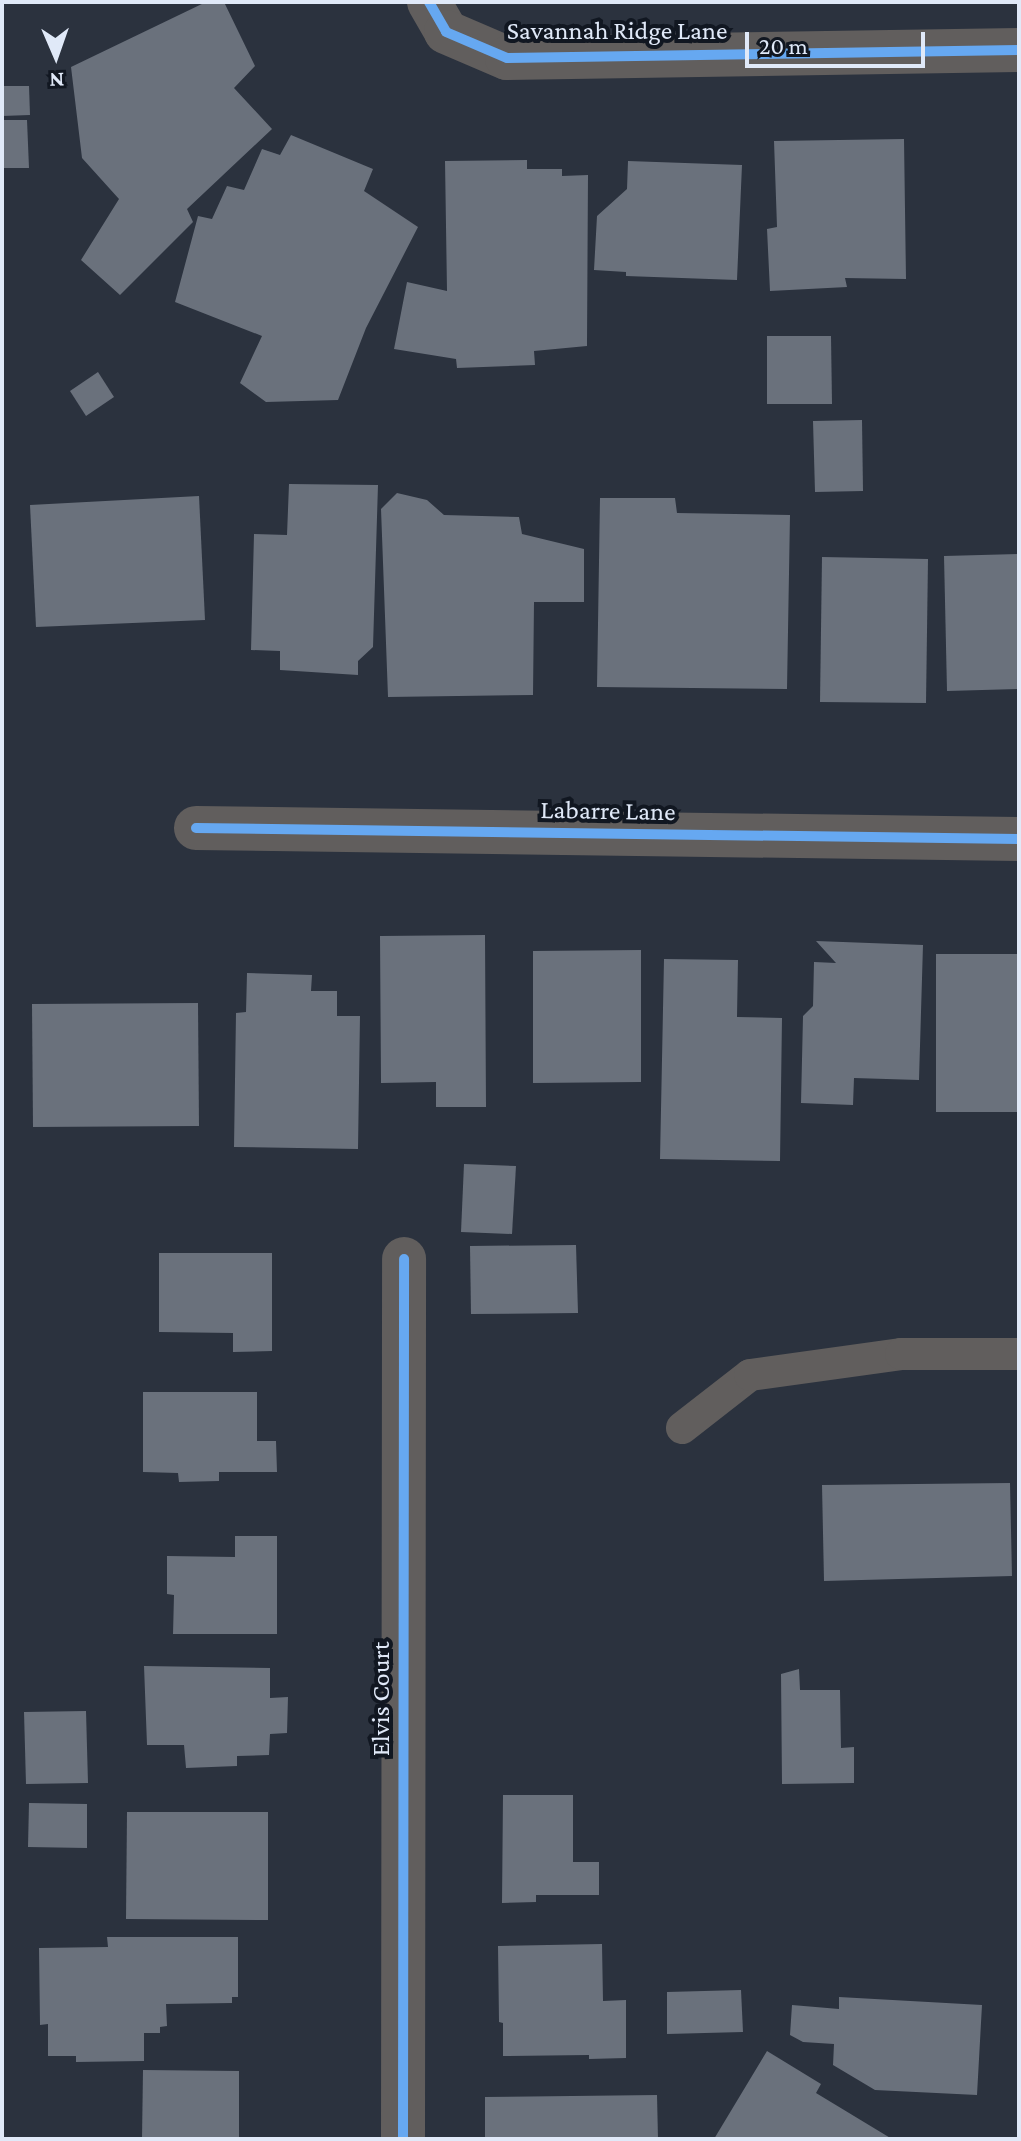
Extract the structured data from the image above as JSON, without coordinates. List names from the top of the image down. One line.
{"streets":{"street":["Savannah Ridge Lane","Labarre Lane","Elvis Court"]},"scale_bar":"20 m","north":"bottom"}
